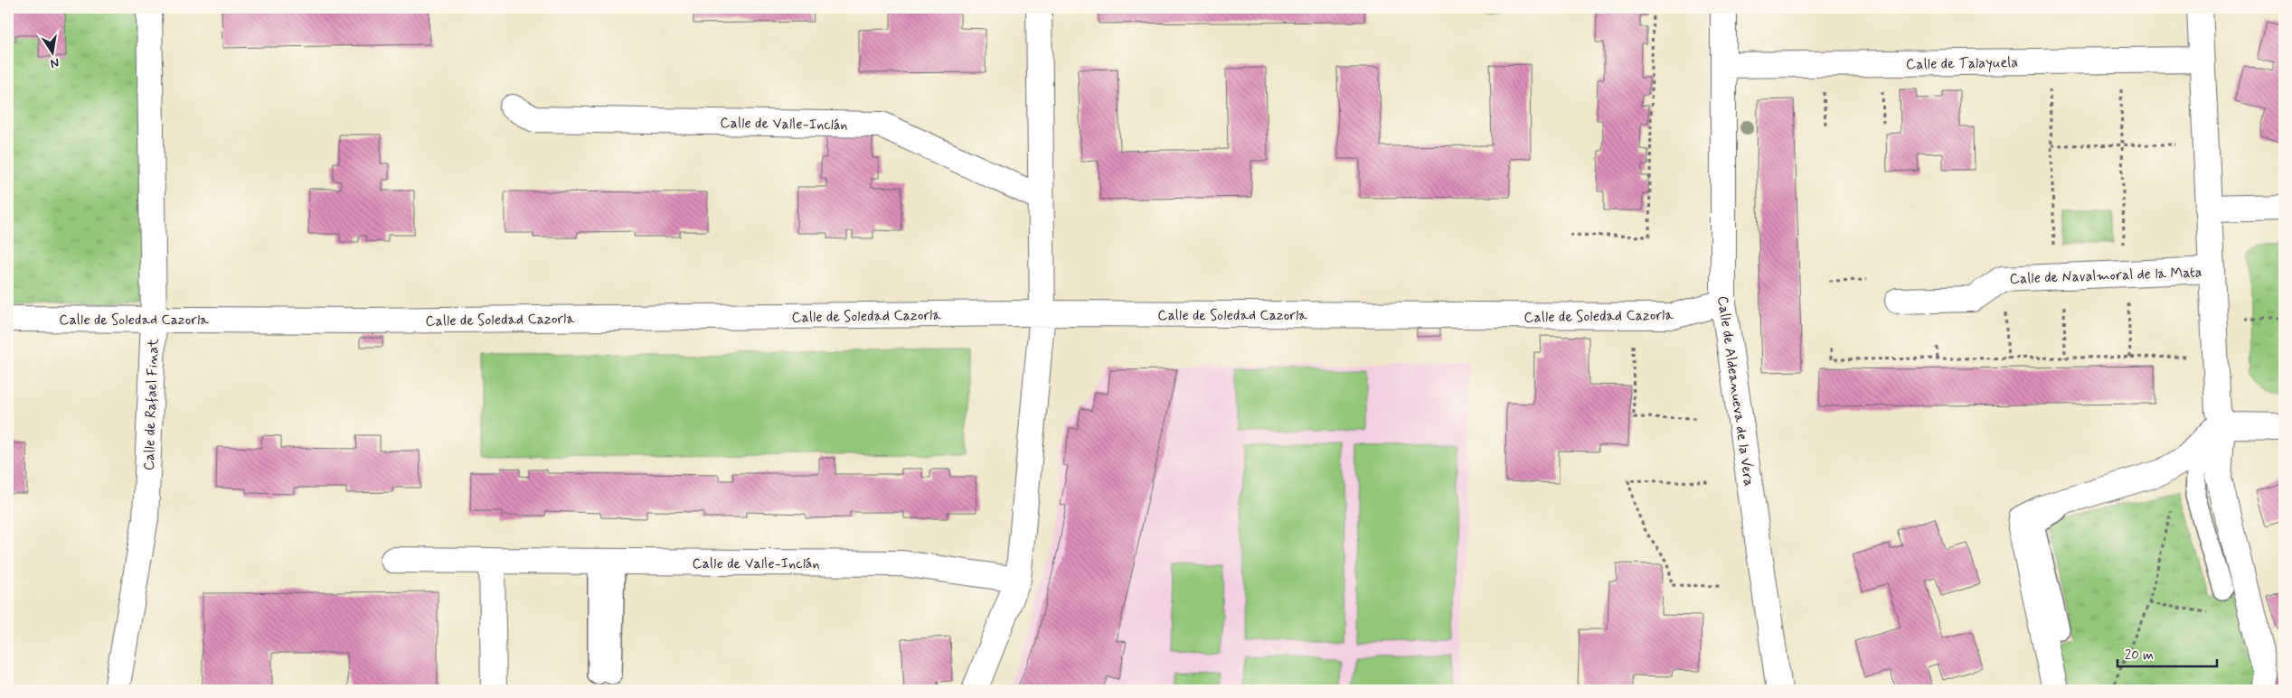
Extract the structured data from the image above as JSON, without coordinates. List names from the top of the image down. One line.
{"streets":{"street":["Calle de Talayuela","Calle de Valle-Inclán","Calle de Navalmoral de la Mata","Calle de Soledad Cazorla","Calle de Aldeanueva de la Vera","Calle de Rafael Finat"]},"crossings":[["Calle de Talayuela","Calle de Navalmoral de la Mata"],["Calle de Talayuela","Calle de Aldeanueva de la Vera"],["Calle de Soledad Cazorla","Calle de Aldeanueva de la Vera"],["Calle de Soledad Cazorla","Calle de Rafael Finat"]],"scale_bar":"20 m","north":"bottom"}
